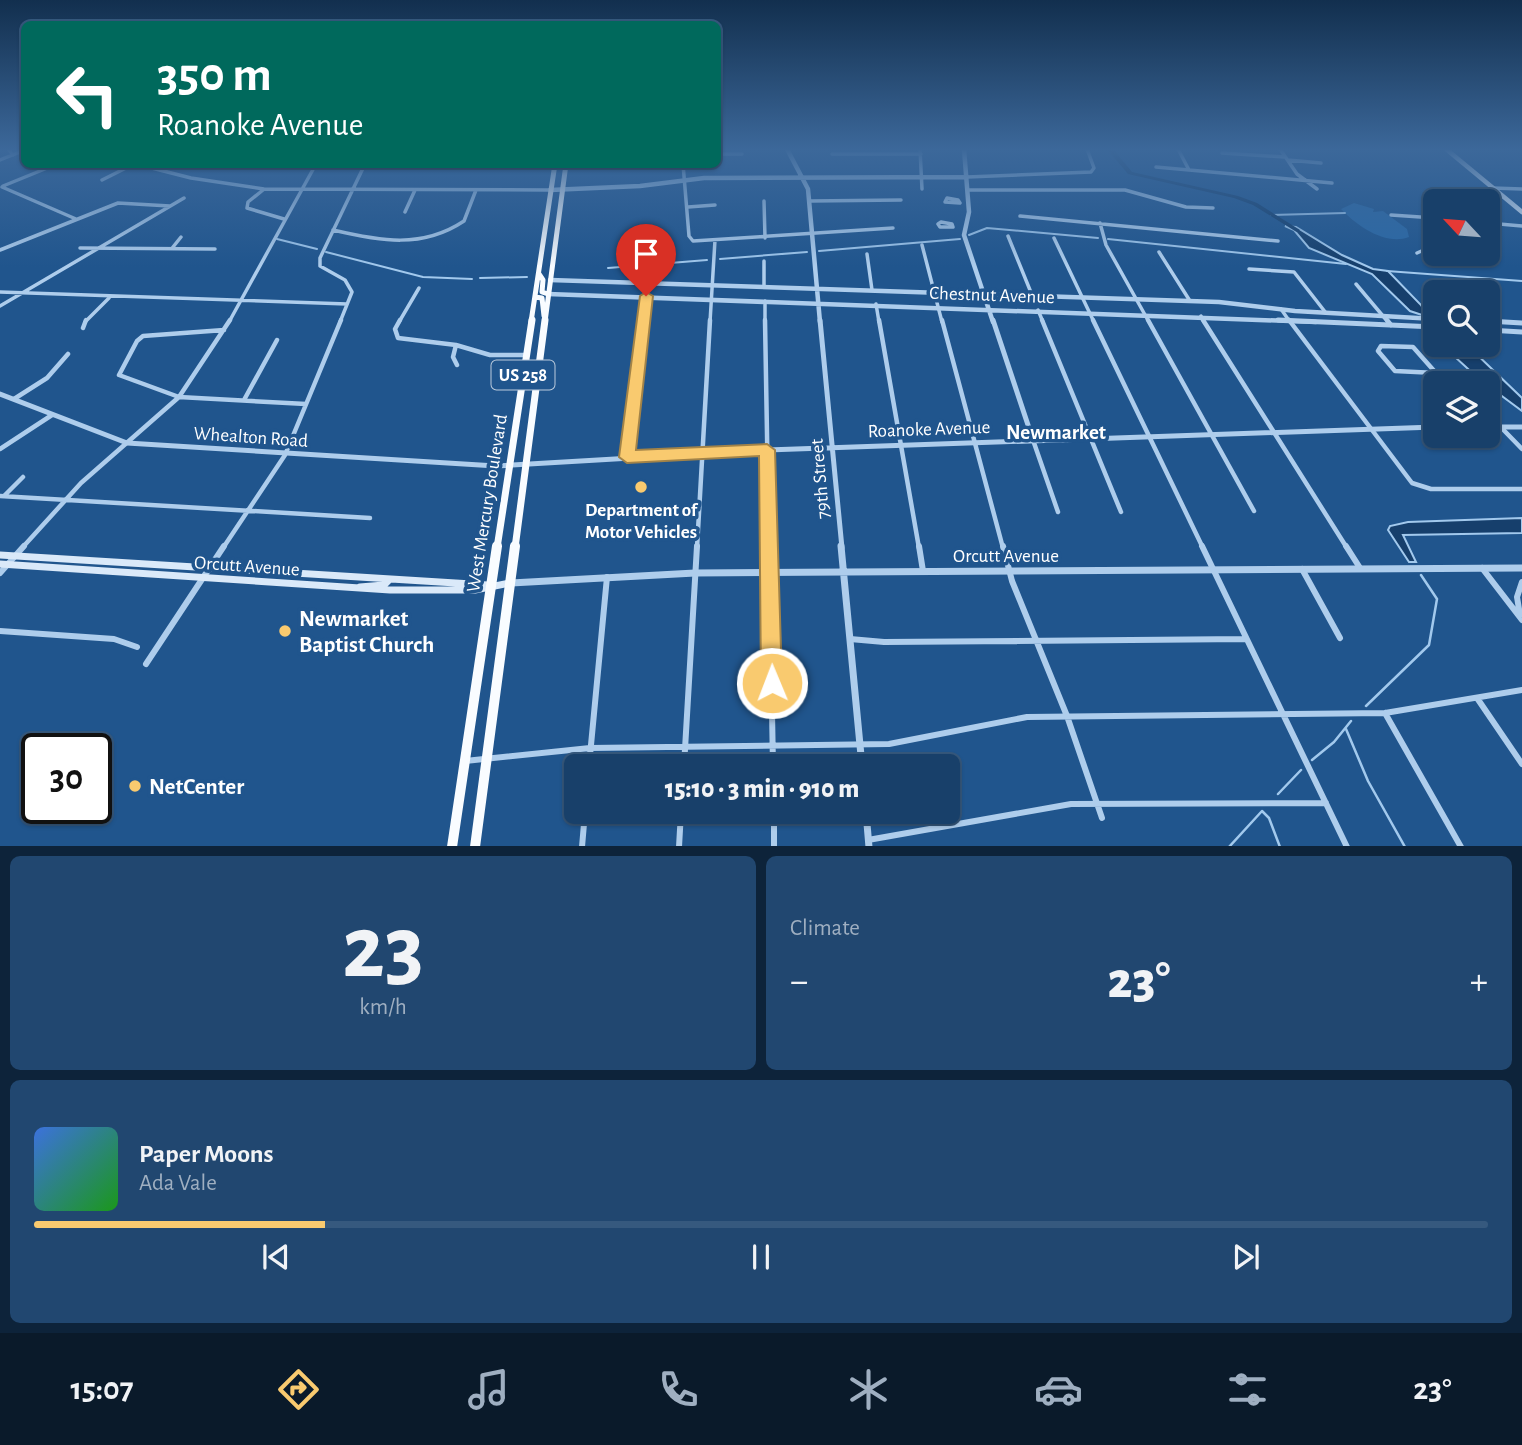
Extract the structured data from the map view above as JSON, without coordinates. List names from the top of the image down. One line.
{"streets":{"highway":["US 258","West Mercury Boulevard"],"main road":["Orcutt Avenue"],"street":["Chestnut Avenue","Roanoke Avenue","Whealton Road","79th Street"]},"crossings":[["Chestnut Avenue","79th Street"],["Chestnut Avenue","West Mercury Boulevard"],["Roanoke Avenue","Whealton Road"],["Roanoke Avenue","79th Street"],["Roanoke Avenue","West Mercury Boulevard"],["Whealton Road","West Mercury Boulevard"],["79th Street","Orcutt Avenue"],["West Mercury Boulevard","Orcutt Avenue"]],"districts":["Newmarket"],"places":["Department of Motor Vehicles","Newmarket Baptist Church","NetCenter"],"north":"top left","page":{"turn":["350 m","Roanoke Avenue"],"limit":"30","trip":"15:10 · 3 min · 910 m","tile":[["23","km/h"],"Climate"],"heat":["−","23°","+"],"song":["Paper Moons","Ada Vale"],"tabs":["15:07","23°"]}}
